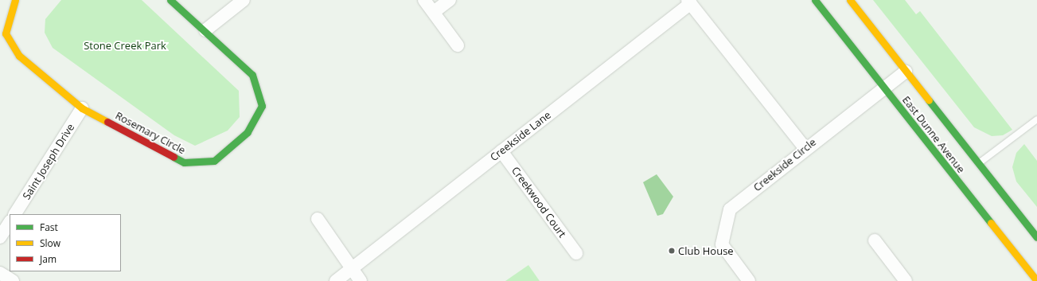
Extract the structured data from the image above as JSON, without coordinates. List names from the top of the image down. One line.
{"streets":{"main road":["Rosemary Circle","East Dunne Avenue"],"street":["Creekside Lane","Saint Joseph Drive","Creekside Circle","Creekwood Court"]},"crossings":[["Rosemary Circle","Saint Joseph Drive"],["East Dunne Avenue","Creekside Circle"],["Creekside Lane","Creekside Circle"],["Creekside Lane","Creekwood Court"]],"parks":["Stone Creek Park"],"places":["Club House"],"legend":["Fast","Slow","Jam"]}
